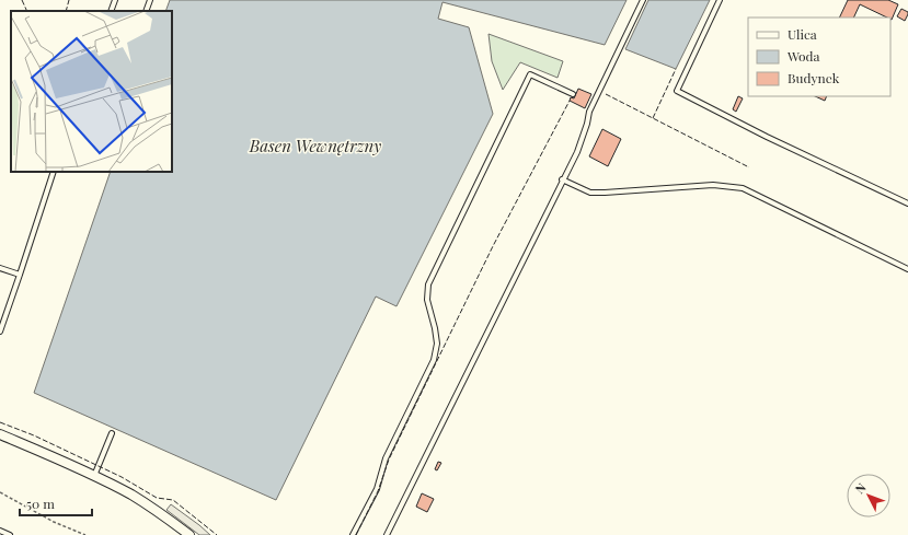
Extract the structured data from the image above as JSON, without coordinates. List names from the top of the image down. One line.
{"water":["Basen Wewnętrzny"],"legend":["Ulica","Woda","Budynek"],"scale_bar":"50 m","north":"top left"}
